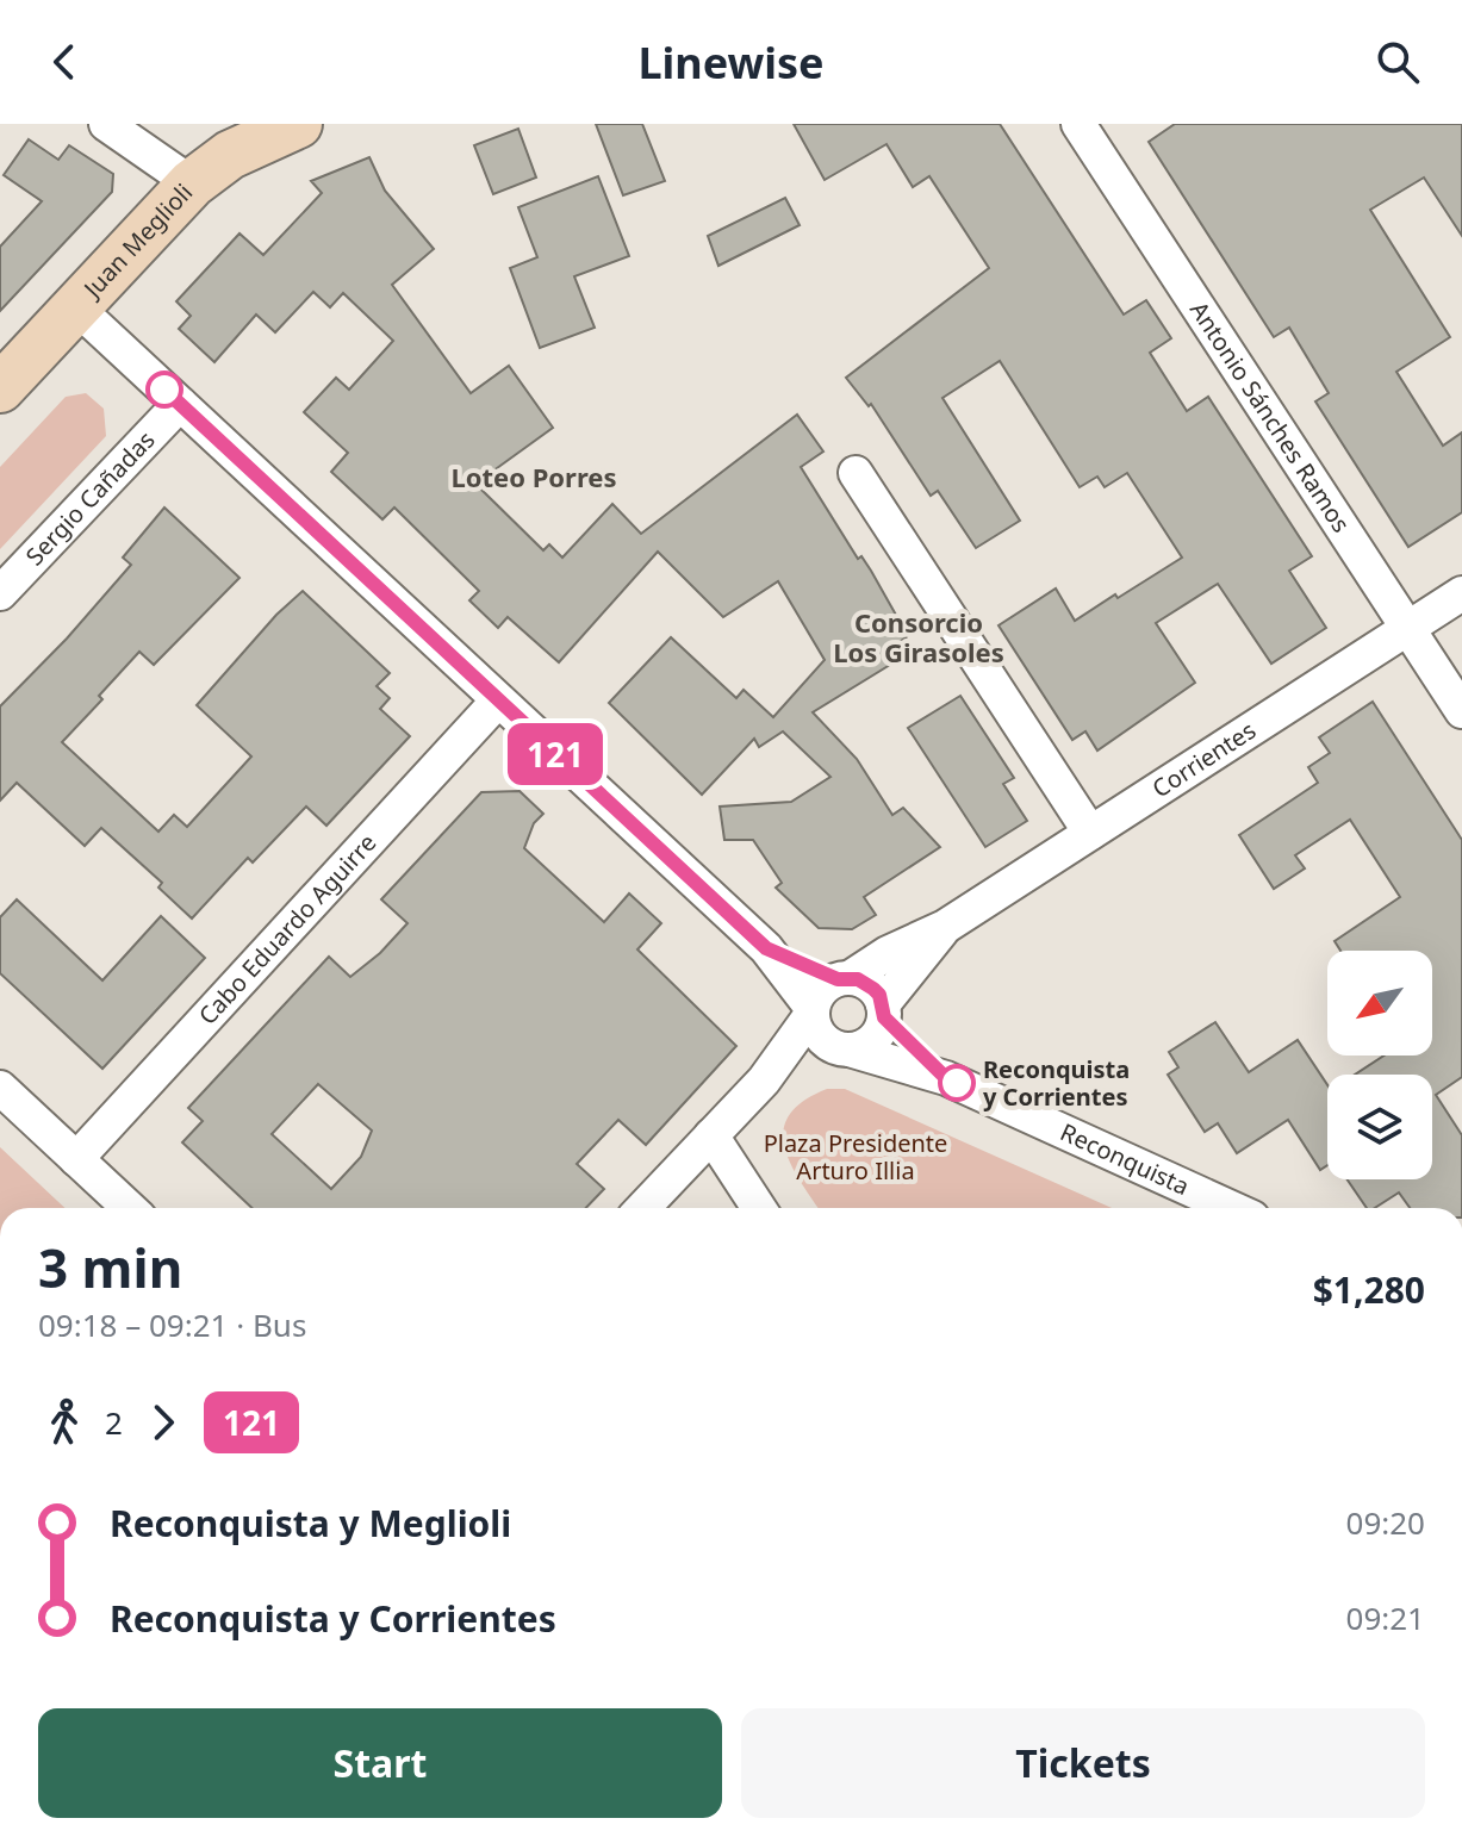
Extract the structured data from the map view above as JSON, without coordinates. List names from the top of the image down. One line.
{"streets":{"main road":["Juan Meglioli"],"street":["Antonio Sánches Ramos","Sergio Cañadas","Corrientes","Cabo Eduardo Aguirre","Reconquista"]},"crossings":[["Antonio Sánches Ramos","Corrientes"],["Corrientes","Reconquista"]],"districts":["Loteo Porres","Consorcio Los Girasoles"],"parks":["Plaza Presidente Arturo Illia"],"places":["Reconquista y Corrientes"],"lines":["bus line 121"],"north":"bottom left","page":{"header":"Linewise","on_map":"121","heading":["3 min","09:18 – 09:21 · Bus","$1,280"],"legs":["2","121"],"list":[{"name":"Reconquista y Meglioli","value":"09:20"},{"name":"Reconquista y Corrientes","value":"09:21"}],"buttons":["Start","Tickets"]}}
